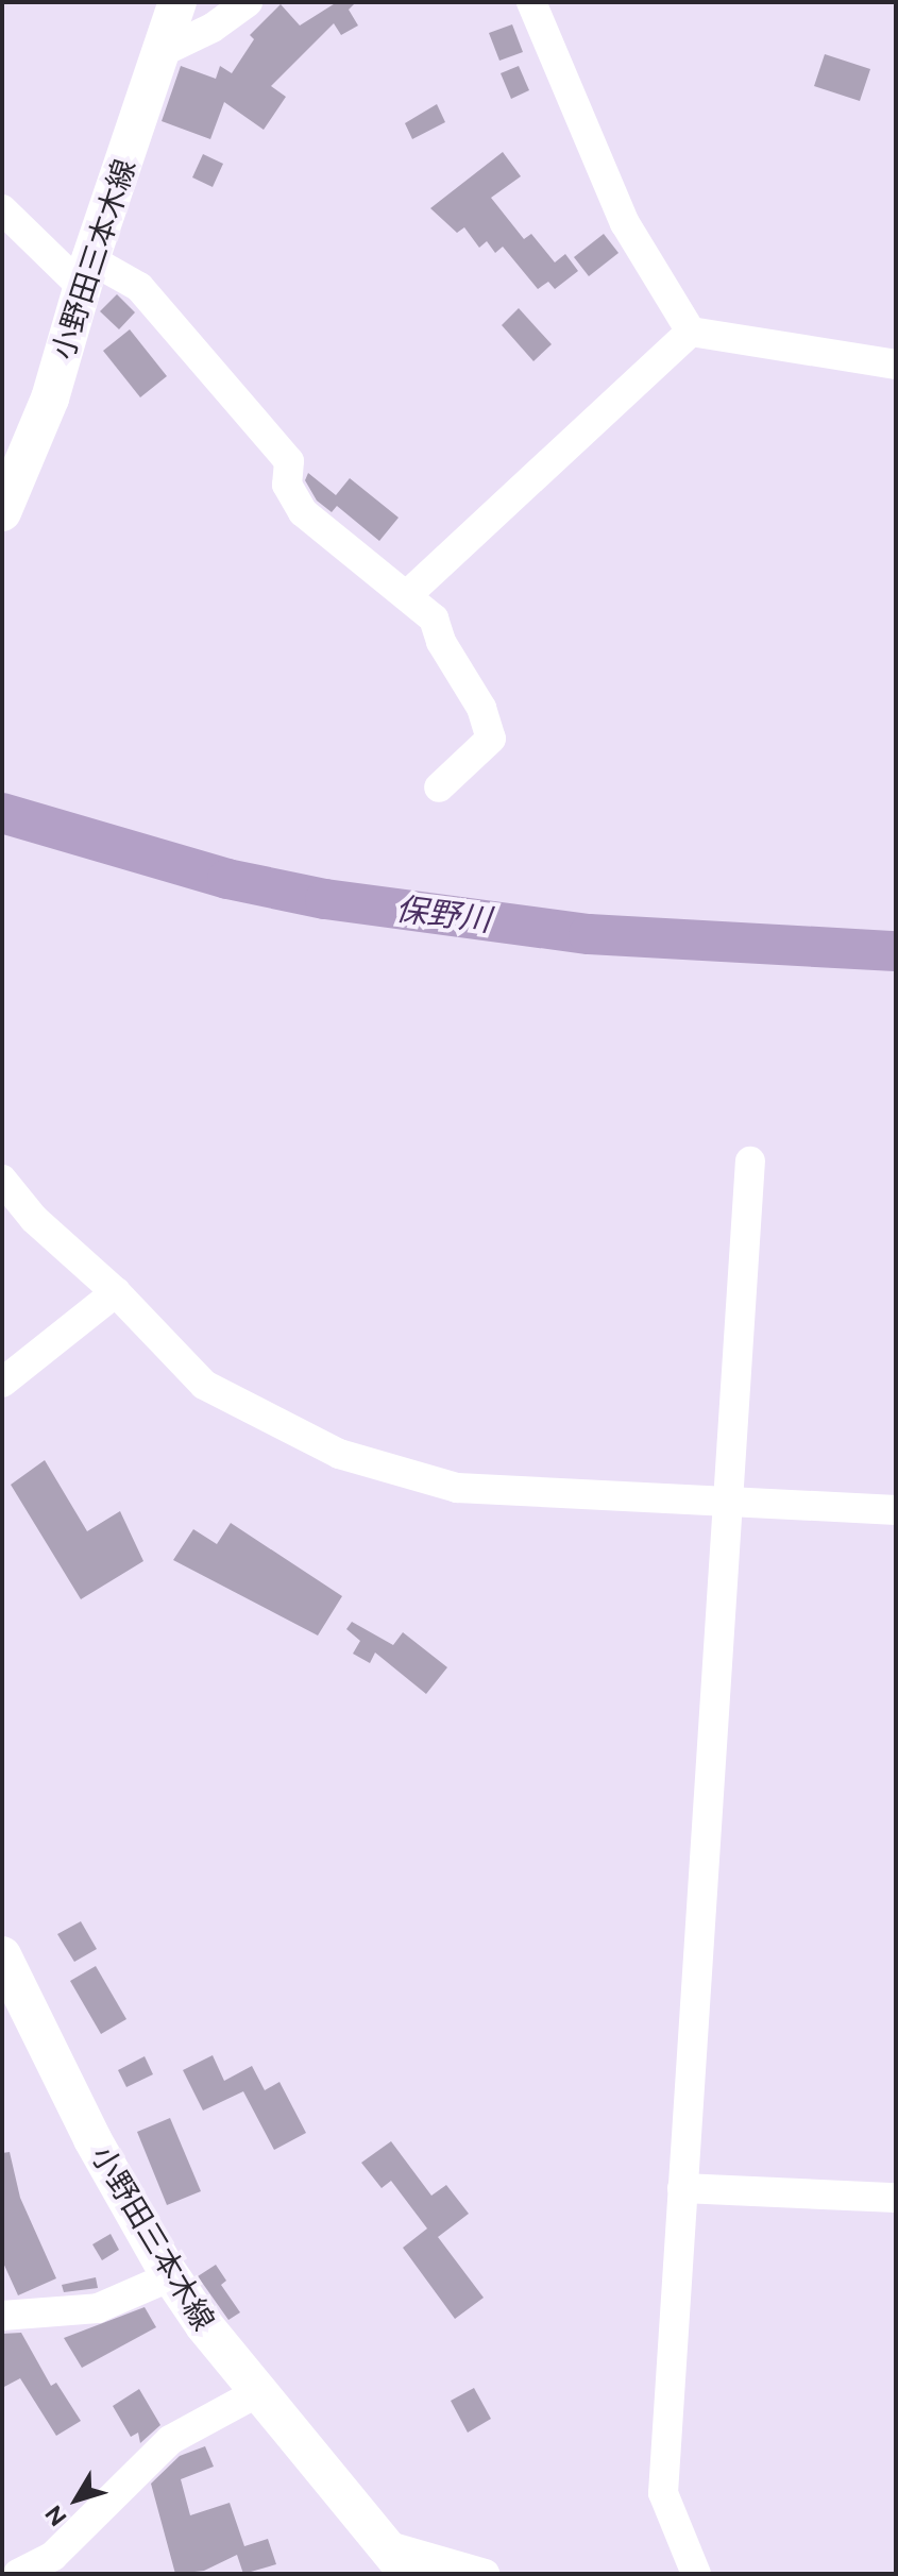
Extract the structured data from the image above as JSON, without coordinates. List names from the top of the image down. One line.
{"streets":{"main road":["小野田三本木線"]},"water":["保野川"],"north":"bottom left"}
